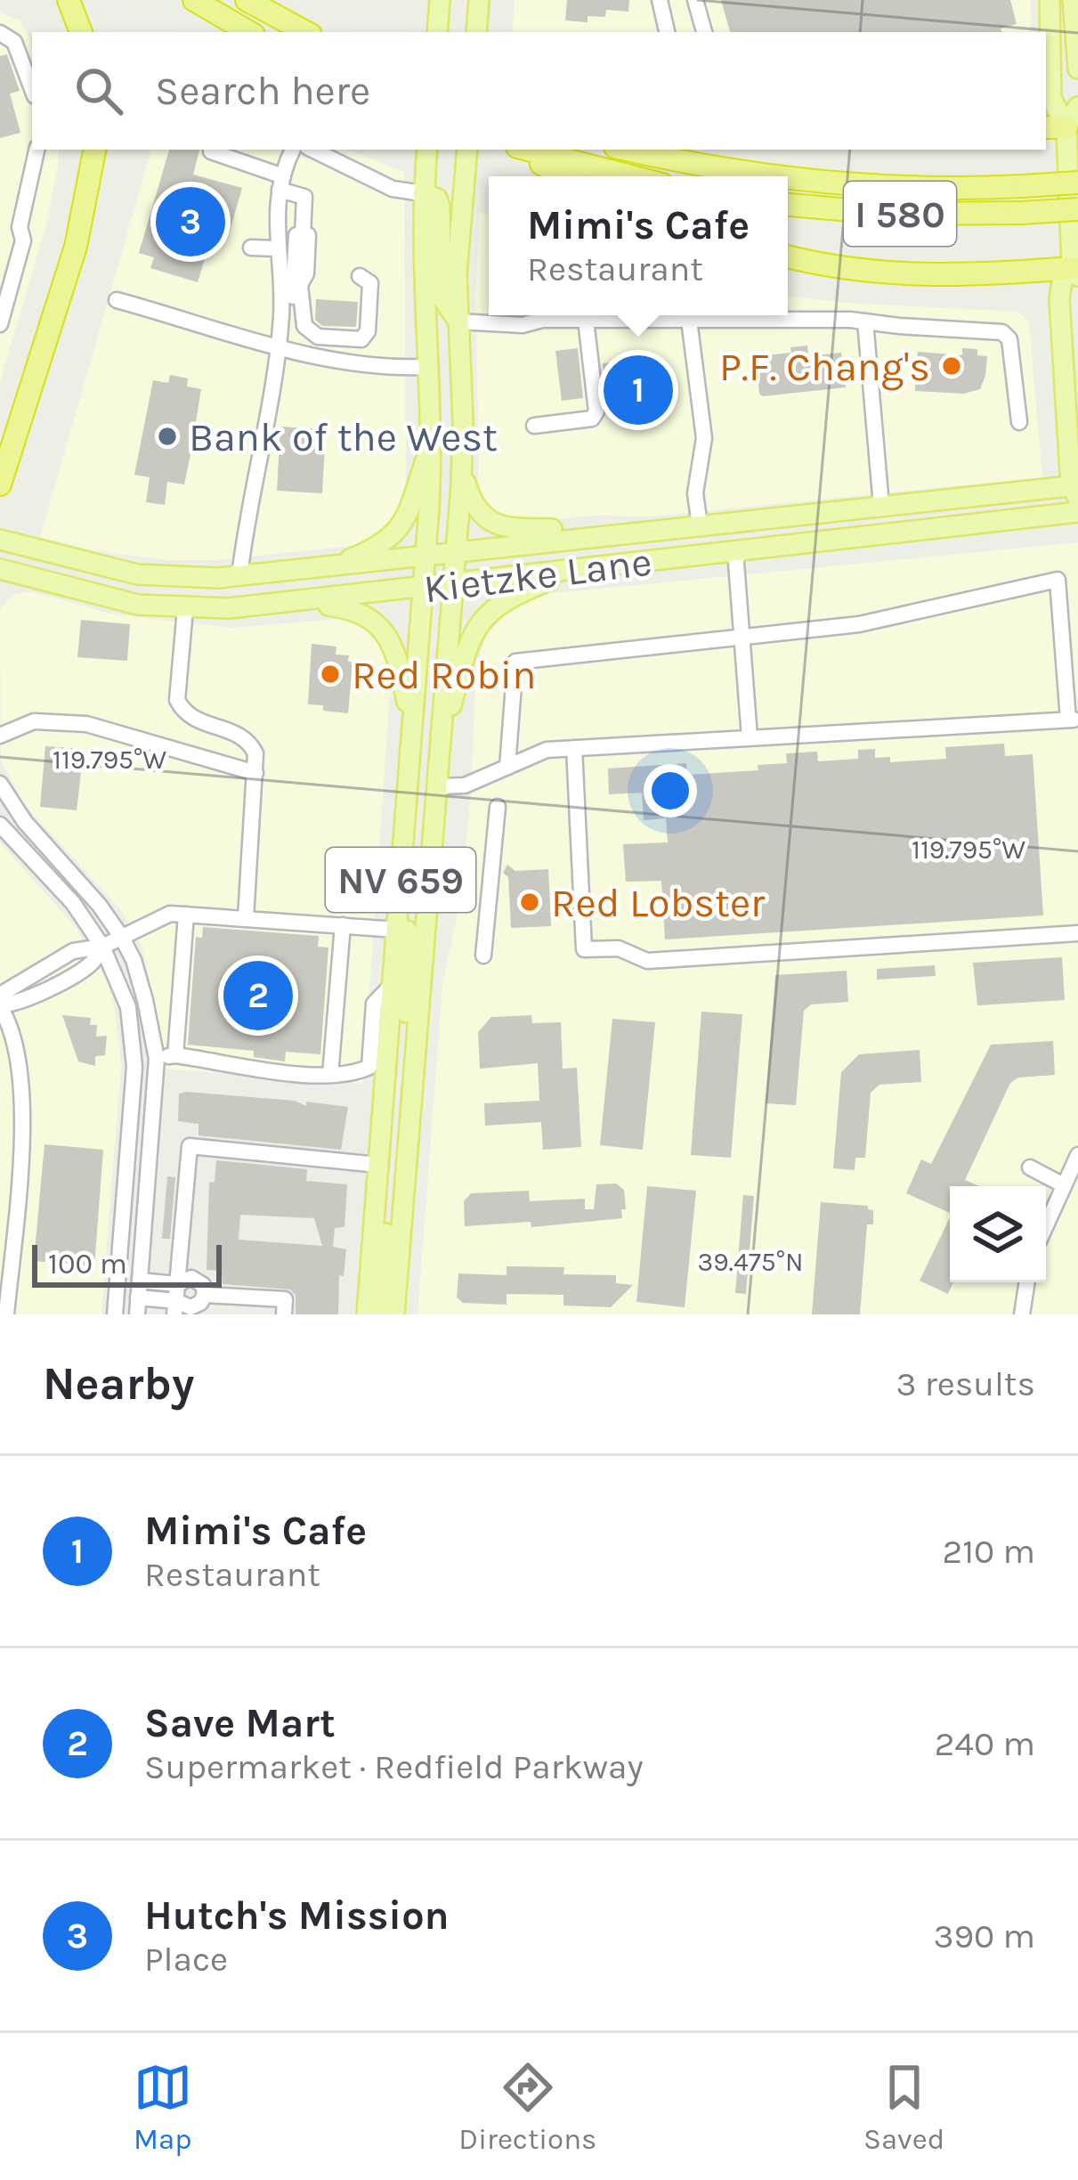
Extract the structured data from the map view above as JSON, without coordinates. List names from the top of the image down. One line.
{"streets":{"highway":["I 580"],"main road":["Kietzke Lane","NV 659"]},"crossings":[["Kietzke Lane","NV 659"]],"places":["P.F. Chang's","Bank of the West","Red Robin","Red Lobster"],"scale_bar":"100 m","page":{"search":"Search here","popup":["Mimi's Cafe","Restaurant"],"pins":["3","1","2"],"scale":"100 m","heading":["Nearby","3 results"],"list":[{"mark":"1","name":"Mimi's Cafe","note":"Restaurant","value":"210 m"},{"mark":"2","name":"Save Mart","note":"Supermarket · Redfield Parkway","value":"240 m"},{"mark":"3","name":"Hutch's Mission","note":"Place","value":"390 m"}],"nav":["Map","Directions","Saved"]},"coordinates":["119.795°W","39.475°N"]}
